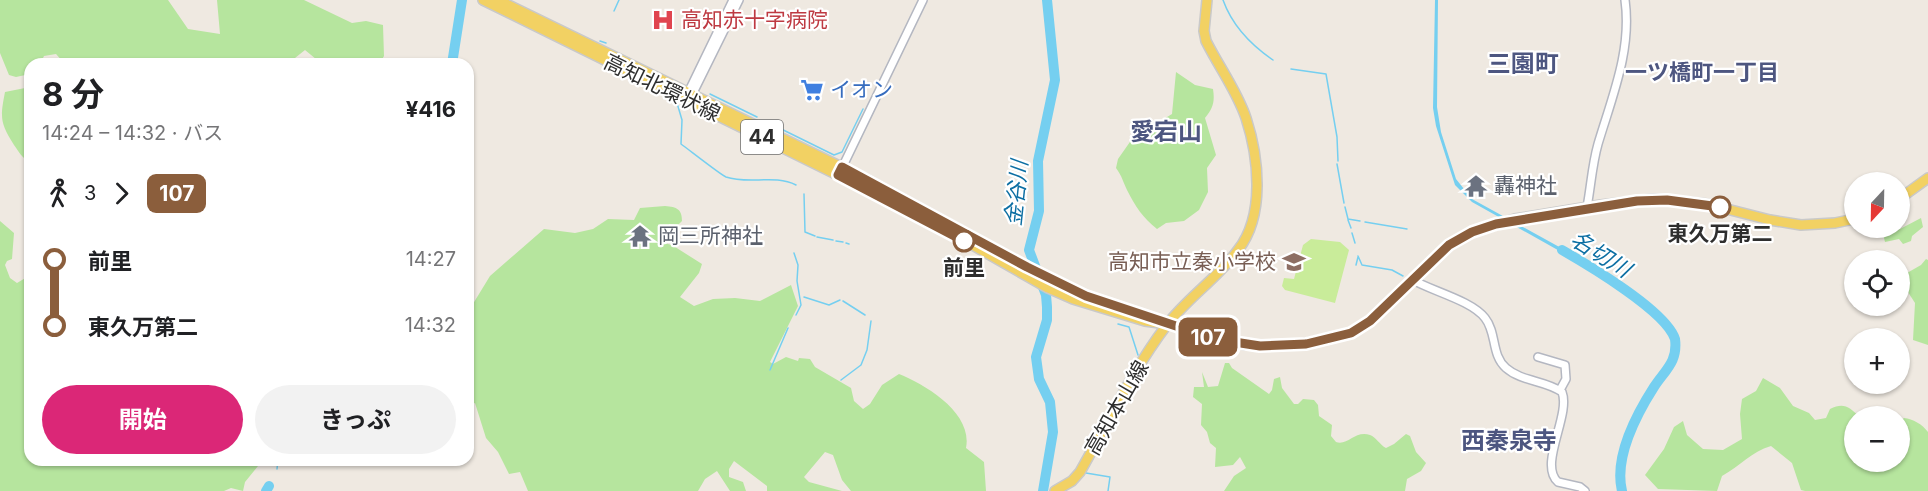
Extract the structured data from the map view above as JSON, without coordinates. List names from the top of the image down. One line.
{"streets":{"main road":["高知北環状線","44","高知本山線"]},"crossings":[["高知北環状線","高知本山線"]],"districts":["三園町","一ツ橋町一丁目","愛宕山","西秦泉寺"],"water":["金谷川","名切川"],"places":{"hospital":["高知赤十字病院"],"supermarket":["イオン"],"temple":["轟神社","岡三所神社"],"other":["東久万第二","前里"],"school or university":["高知市立秦小学校"]},"lines":["bus line 107"],"north":"bottom","page":{"on_map":"107","heading":["8 分","14:24 – 14:32 · バス","¥416"],"legs":["3","107"],"map_buttons":["+","−"],"list":[{"name":"前里","value":"14:27"},{"name":"東久万第二","value":"14:32"}],"buttons":["開始","きっぷ"]}}
